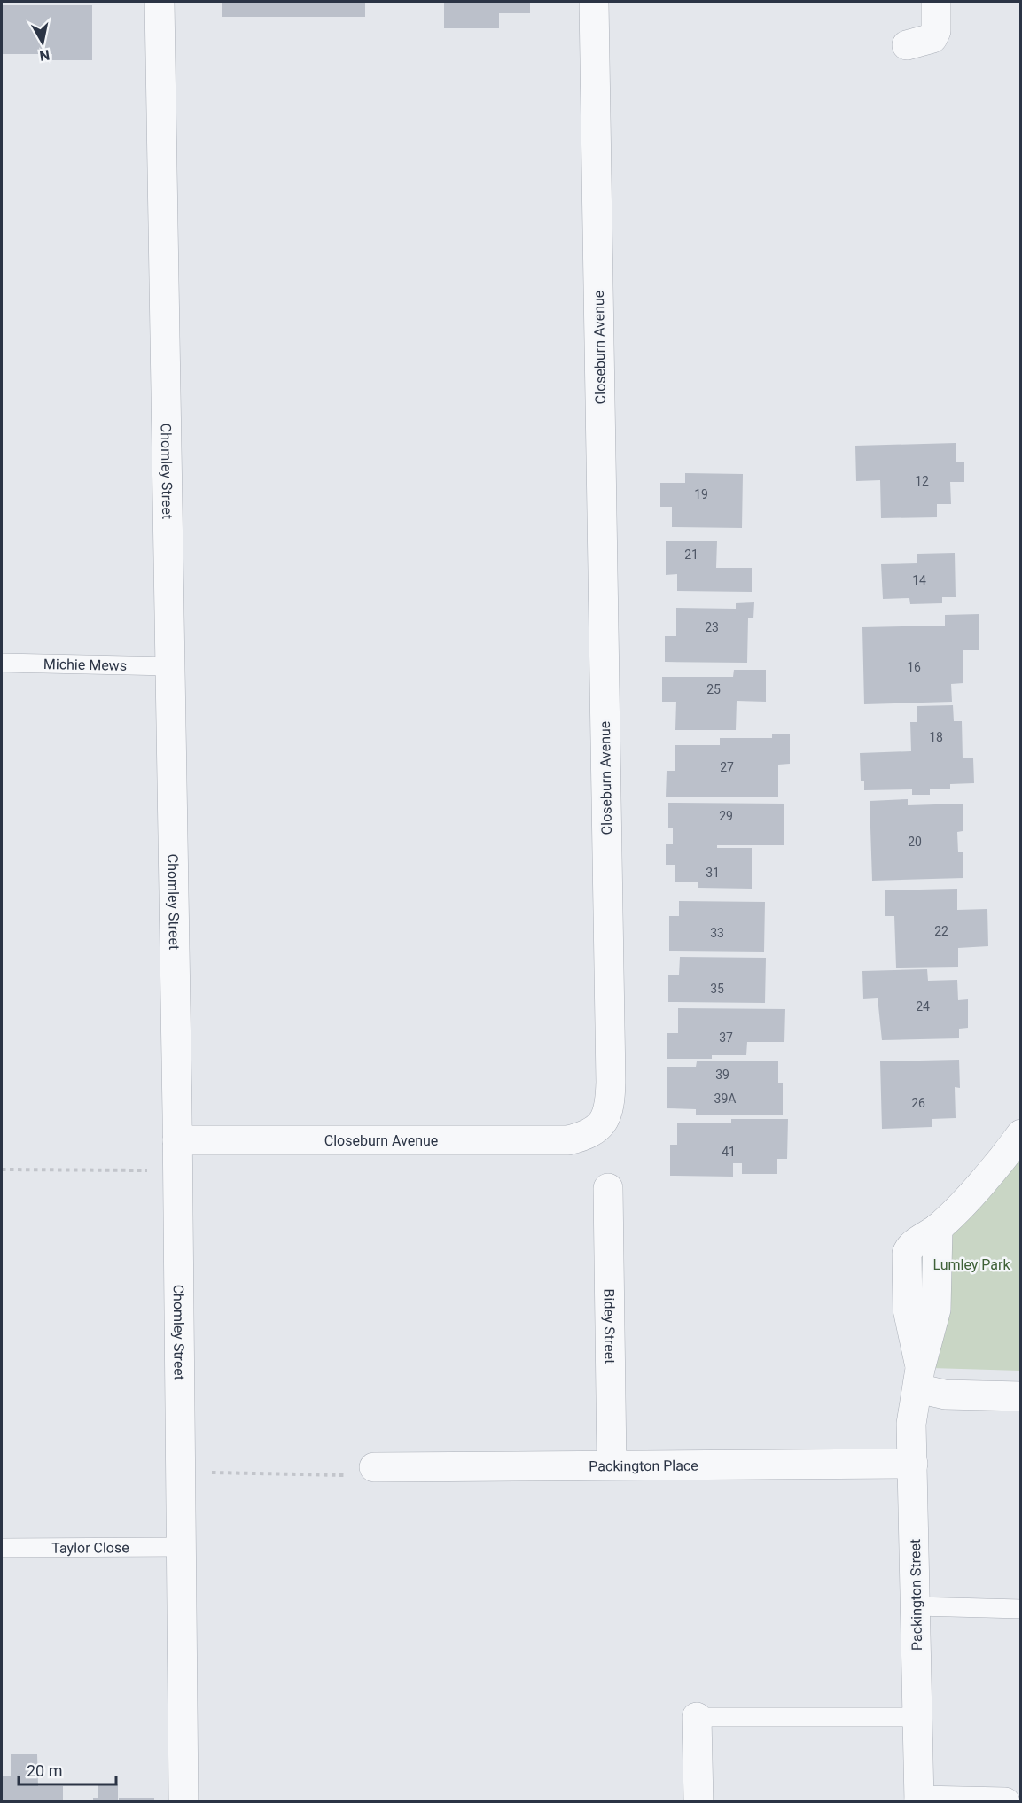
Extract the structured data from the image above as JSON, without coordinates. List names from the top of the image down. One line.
{"streets":{"street":["Closeburn Avenue","Chomley Street","Bidey Street","Packington Place","Packington Street"],"lane":["Michie Mews","Taylor Close"]},"crossings":[["Closeburn Avenue","Chomley Street"],["Chomley Street","Michie Mews"],["Chomley Street","Taylor Close"],["Bidey Street","Packington Place"],["Packington Place","Packington Street"]],"parks":["Lumley Park"],"house_numbers":["12","19","21","14","23","16","25","18","27","29","20","31","22","33","35","24","37","39","39A","26","41"],"scale_bar":"20 m","north":"bottom"}
